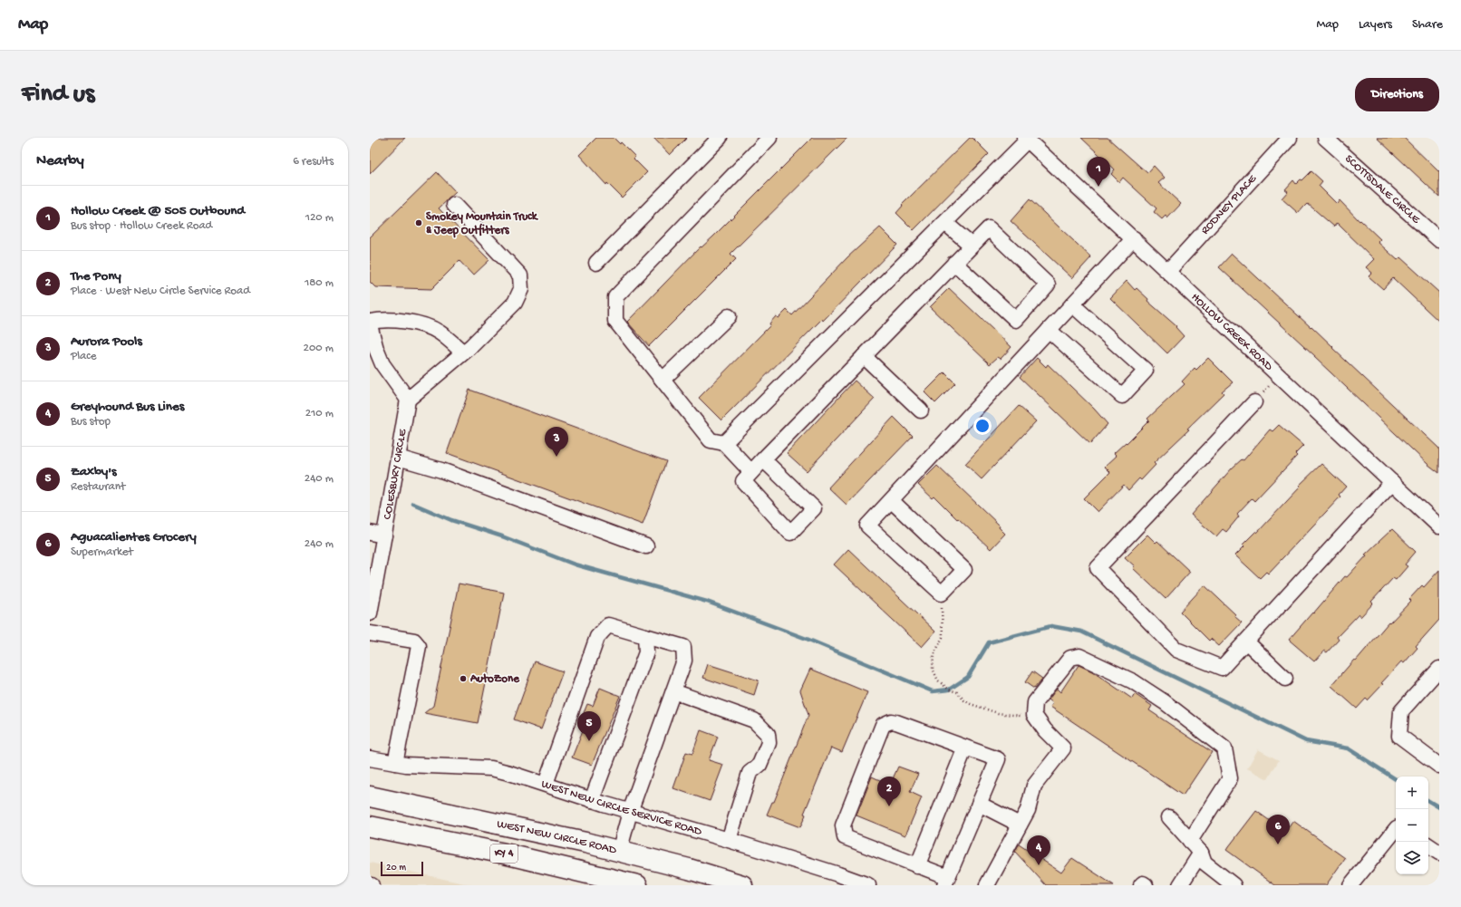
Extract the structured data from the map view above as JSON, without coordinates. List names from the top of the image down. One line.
{"streets":{"highway":["WEST NEW CIRCLE ROAD","KY 4"],"street":["SCOTTSDALE CIRCLE","RODNEY PLACE","HOLLOW CREEK ROAD","COLESBURY CIRCLE","WEST NEW CIRCLE SERVICE ROAD"]},"crossings":[["RODNEY PLACE","HOLLOW CREEK ROAD"]],"places":["Smokey Mountain Truck & Jeep Outfitters","AutoZone"],"scale_bar":"20 m","page":{"header":"Map","nav":["Map","Layers","Share"],"buttons":"Directions","title":"Find us","heading":["Nearby","6 results"],"pins":["1","3","5","2","6","4"],"list":[{"mark":"1","name":"Hollow Creek @ 505 Outbound","note":"Bus stop · Hollow Creek Road","value":"120 m"},{"mark":"2","name":"The Pony","note":"Place · West New Circle Service Road","value":"180 m"},{"mark":"3","name":"Aurora Pools","note":"Place","value":"200 m"},{"mark":"4","name":"Greyhound Bus Lines","note":"Bus stop","value":"210 m"},{"mark":"5","name":"Zaxby's","note":"Restaurant","value":"240 m"},{"mark":"6","name":"Aguacalientes Grocery","note":"Supermarket","value":"240 m"}],"map_buttons":["+","−"],"scale":"20 m"}}
